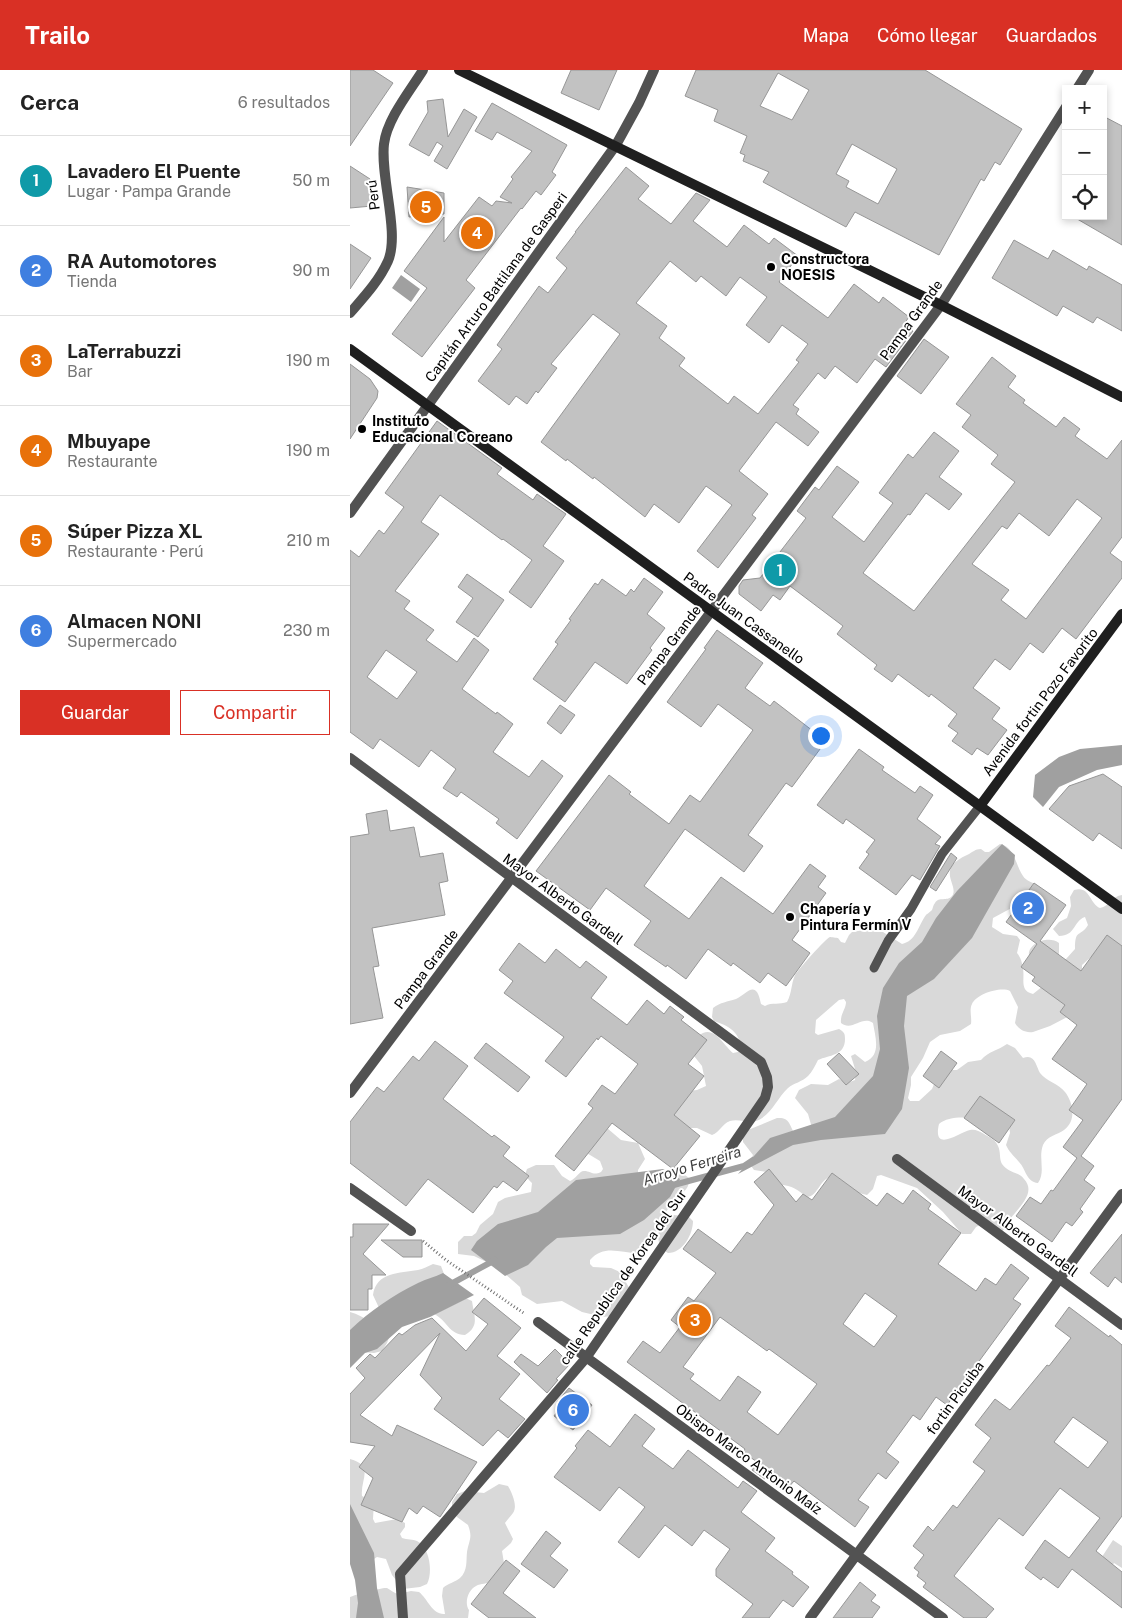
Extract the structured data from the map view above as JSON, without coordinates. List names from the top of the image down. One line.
{"streets":{"street":["Perú","Capitán Arturo Battilana de Gasperi","Pampa Grande","Padre Juan Cassanello","Avenida fortin Pozo Favorito","Mayor Alberto Gardell","calle Republica de Korea del Sur","fortin Picuiba","Obispo Marco Antonio Maíz"]},"crossings":[["Capitán Arturo Battilana de Gasperi","Padre Juan Cassanello"],["Pampa Grande","Padre Juan Cassanello"],["Pampa Grande","Mayor Alberto Gardell"],["Padre Juan Cassanello","Avenida fortin Pozo Favorito"],["Mayor Alberto Gardell","calle Republica de Korea del Sur"],["Mayor Alberto Gardell","fortin Picuiba"],["calle Republica de Korea del Sur","Obispo Marco Antonio Maíz"],["fortin Picuiba","Obispo Marco Antonio Maíz"]],"water":["Arroyo Ferreira"],"places":["Constructora NOESIS","Instituto Educacional Coreano","Chapería y Pintura Fermín V"],"page":{"header":"Trailo","nav":["Mapa","Cómo llegar","Guardados"],"heading":["Cerca","6 resultados"],"map_buttons":["+","−"],"list":[{"mark":"1","name":"Lavadero El Puente","note":"Lugar · Pampa Grande","value":"50 m"},{"mark":"2","name":"RA Automotores","note":"Tienda","value":"90 m"},{"mark":"3","name":"LaTerrabuzzi","note":"Bar","value":"190 m"},{"mark":"4","name":"Mbuyape","note":"Restaurante","value":"190 m"},{"mark":"5","name":"Súper Pizza XL","note":"Restaurante · Perú","value":"210 m"},{"mark":"6","name":"Almacen NONI","note":"Supermercado","value":"230 m"}],"pins":["5","4","1","2","3","6"],"buttons":["Guardar","Compartir"]}}
